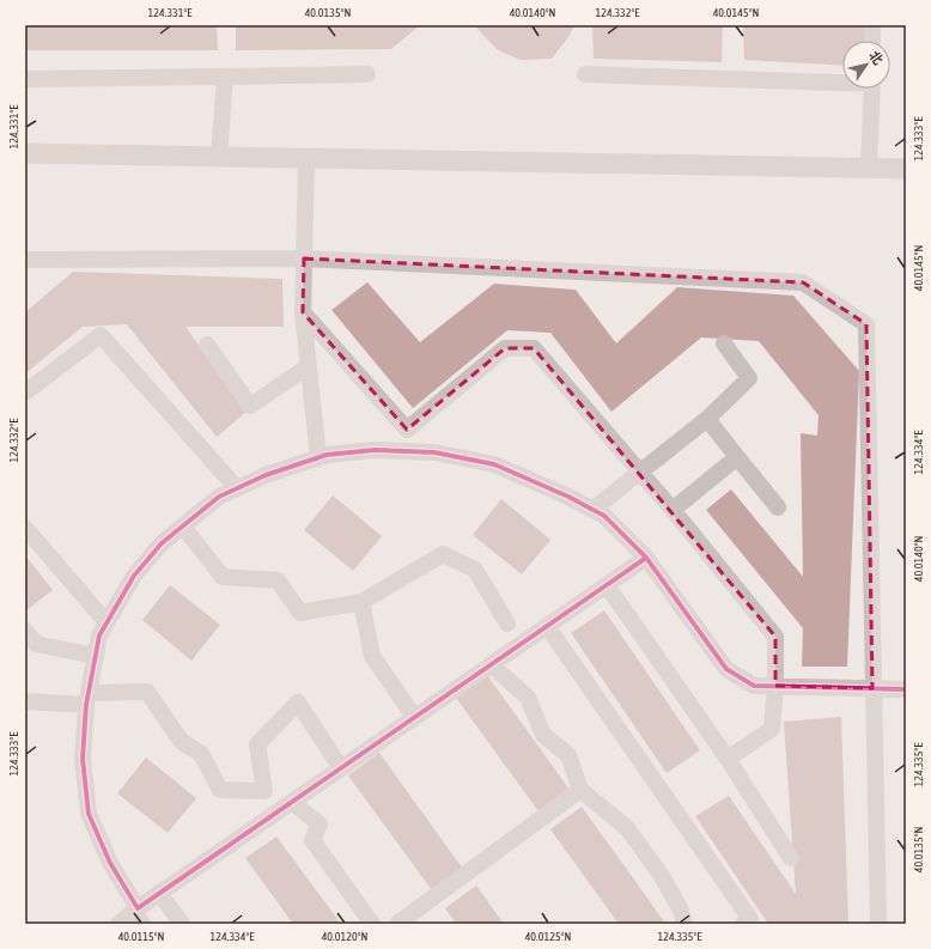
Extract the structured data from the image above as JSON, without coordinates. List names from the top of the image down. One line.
{"north":"top right","coordinates":["124.331°E","40.0135°N","40.0140°N","124.332°E","40.0145°N","124.333°E","124.334°E","124.335°E","40.0115°N","40.0120°N","40.0125°N"]}
